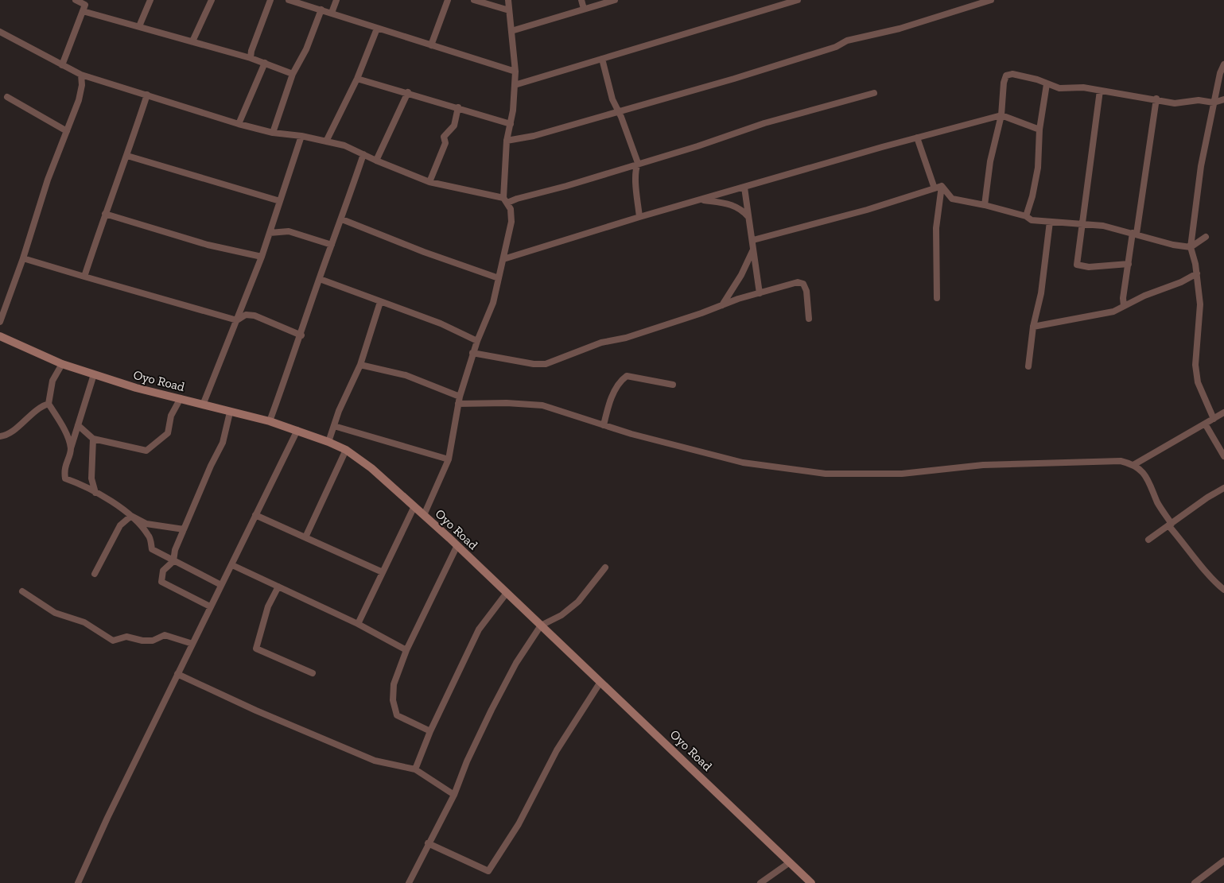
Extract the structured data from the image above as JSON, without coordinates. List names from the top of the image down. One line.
{"streets":{"street":["Oyo Road"]}}
